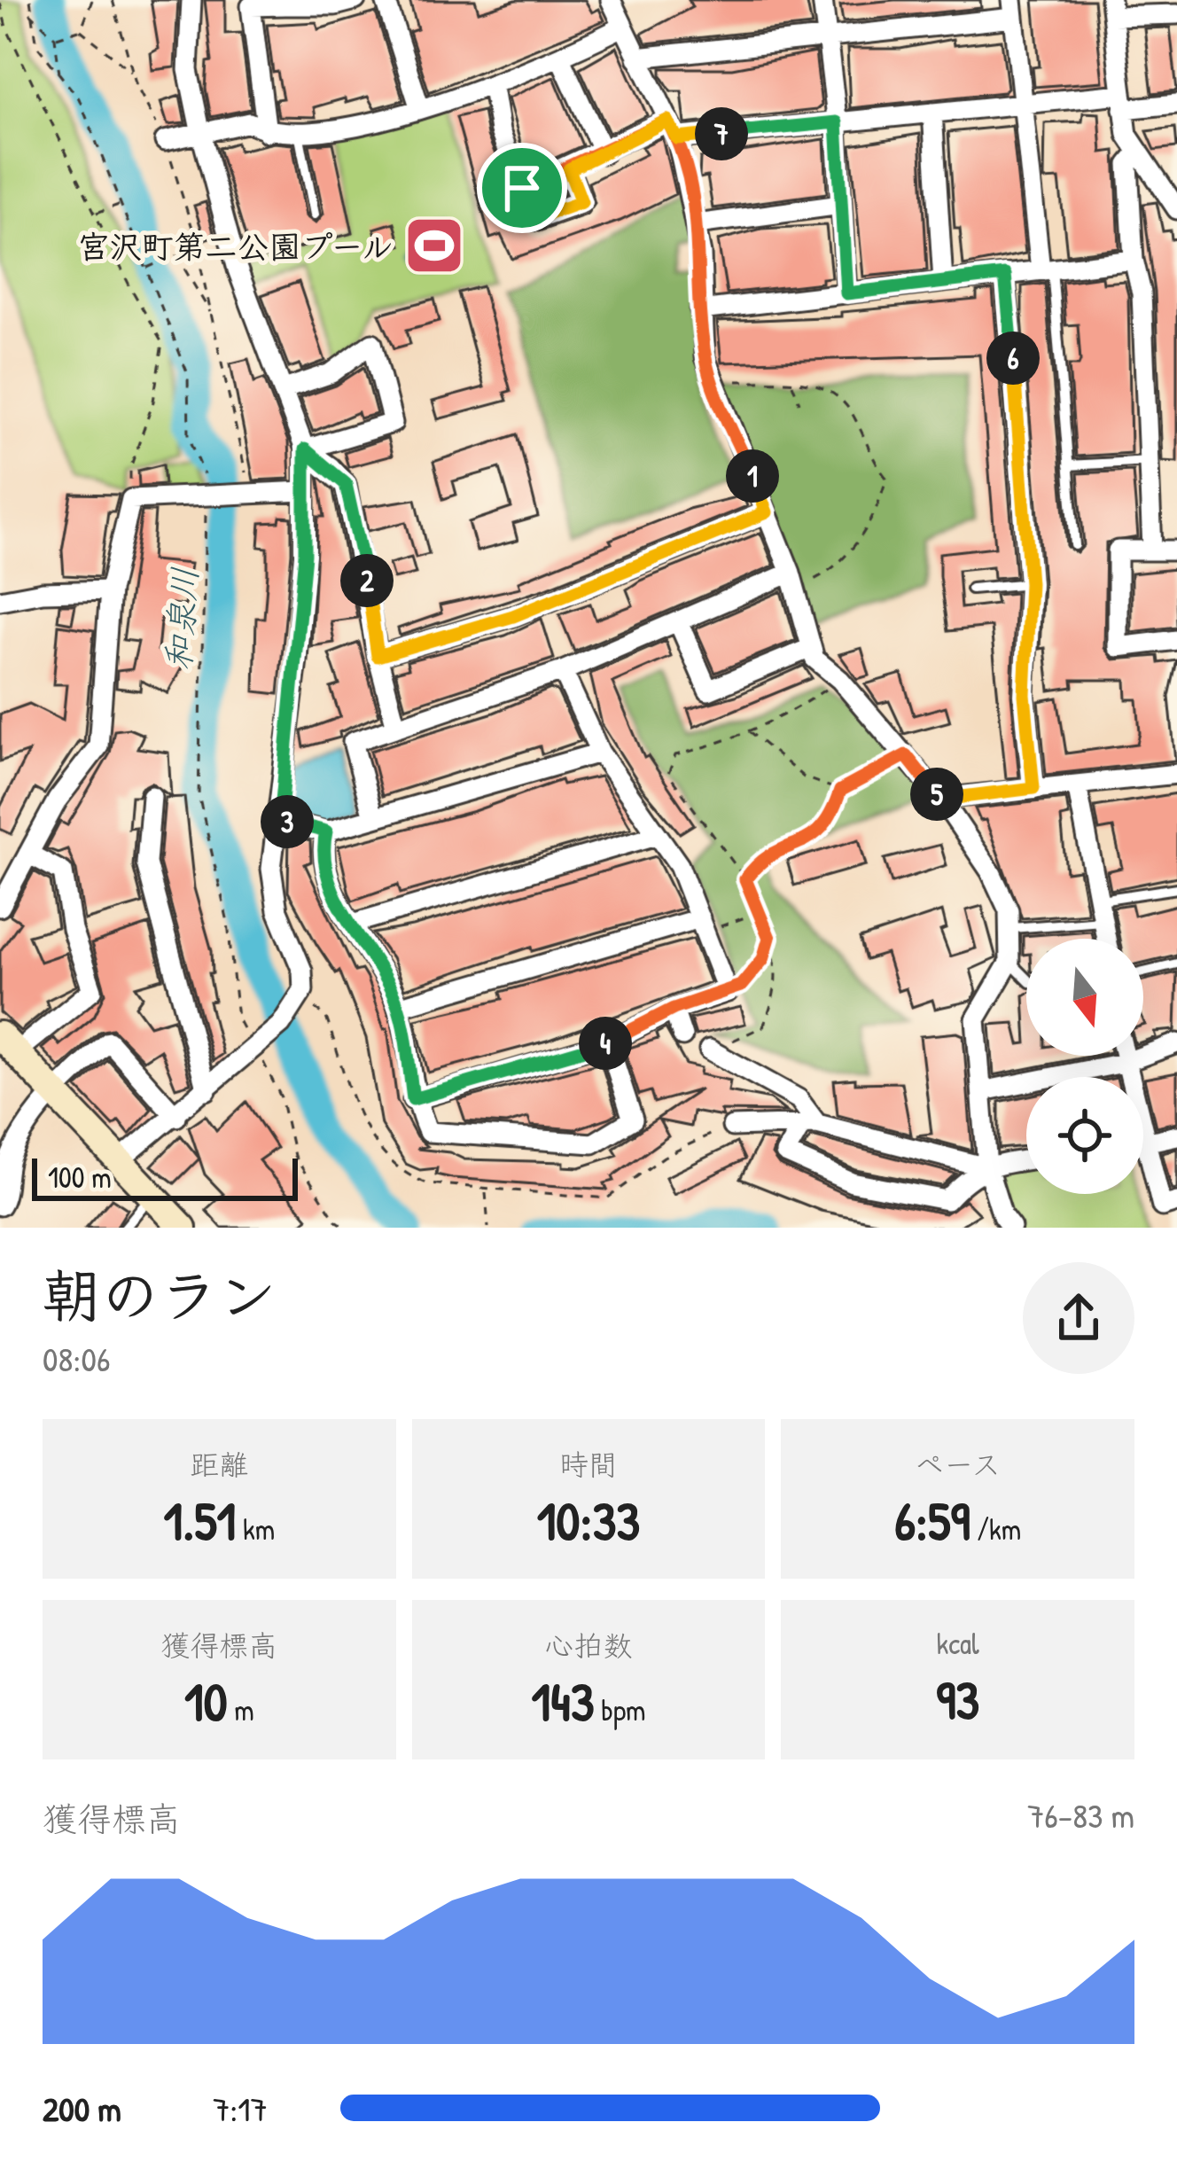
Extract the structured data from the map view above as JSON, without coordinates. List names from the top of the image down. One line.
{"water":["和泉川"],"places":{"sports":["宮沢町第二公園プール"]},"scale_bar":"100 m","north":"bottom","page":{"pins":["7","6","1","2","5","3","4"],"scale":"100 m","heading":["朝のラン","08:06"],"stats":[["距離","1.51 km"],["時間","10:33"],["ペース","6:59 /km"],["獲得標高","10 m"],["心拍数","143 bpm"],["kcal","93"]],"chart":["獲得標高","76–83 m"],"list":[{"name":"200 m","note":"7:17"}]}}
